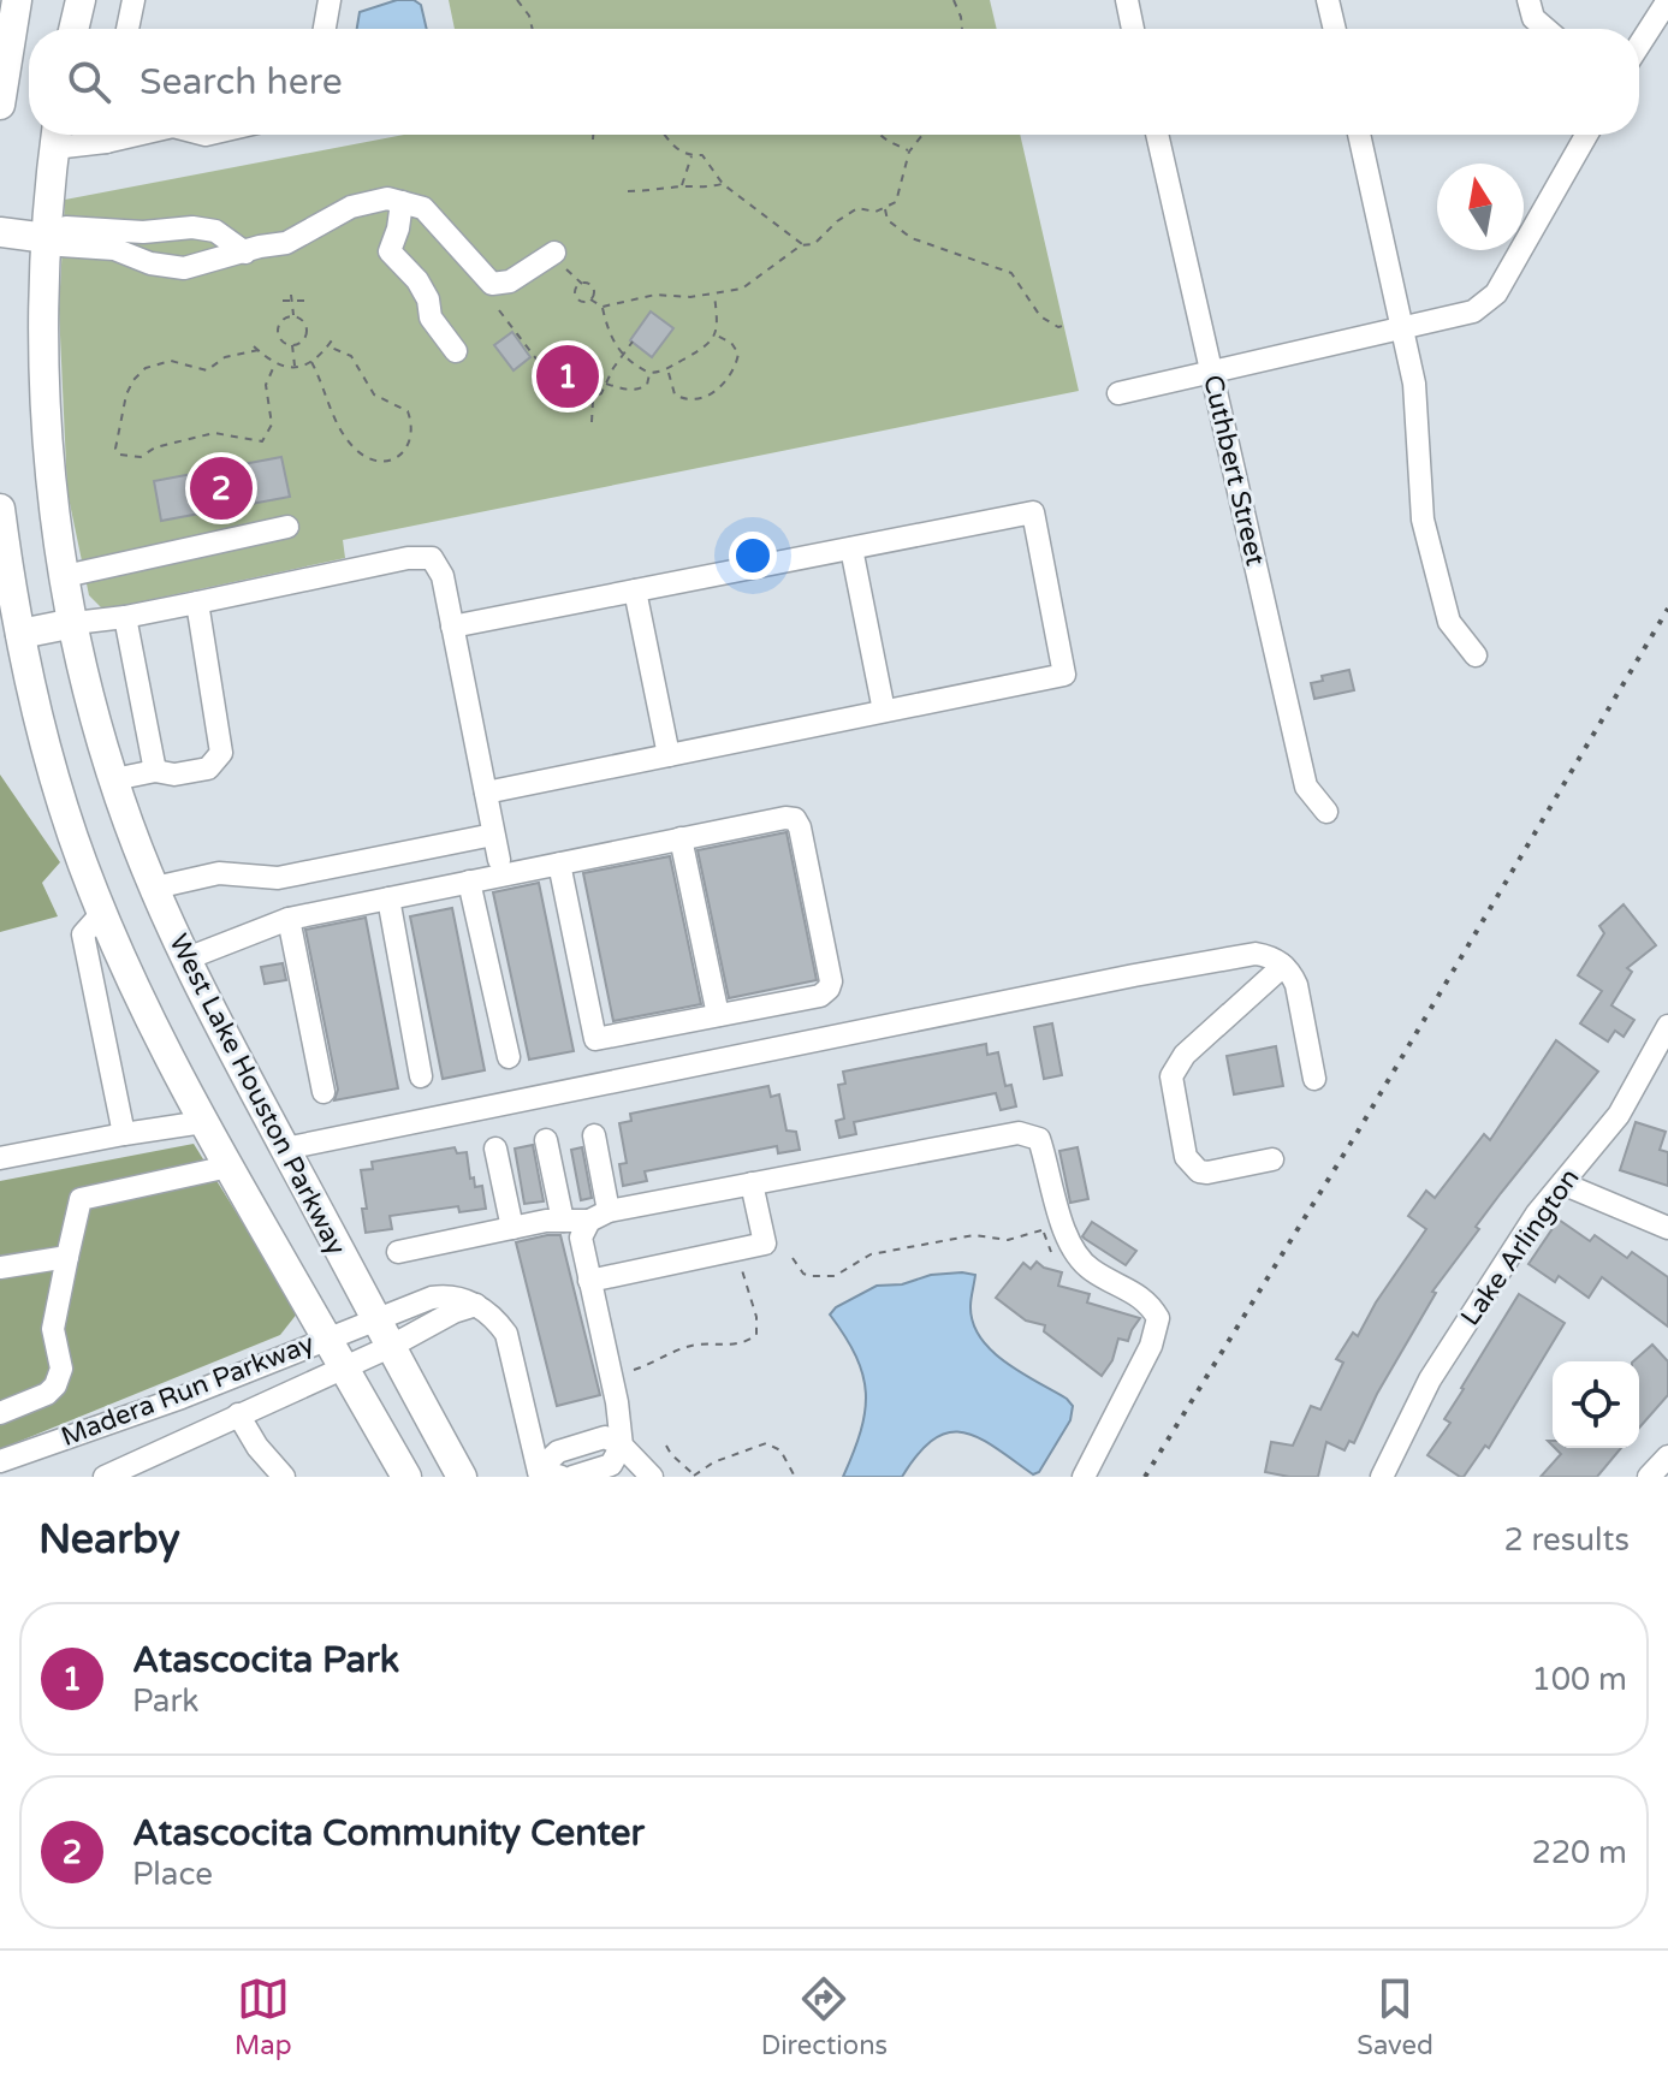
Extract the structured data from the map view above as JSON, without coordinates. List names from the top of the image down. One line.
{"streets":{"main road":["West Lake Houston Parkway"],"street":["Cuthbert Street","Lake Arlington","Madera Run Parkway"]},"crossings":[["West Lake Houston Parkway","Madera Run Parkway"]],"north":"top","page":{"search":"Search here","pins":["1","2"],"heading":["Nearby","2 results"],"list":[{"mark":"1","name":"Atascocita Park","note":"Park","value":"100 m"},{"mark":"2","name":"Atascocita Community Center","note":"Place","value":"220 m"}],"nav":["Map","Directions","Saved"]}}
